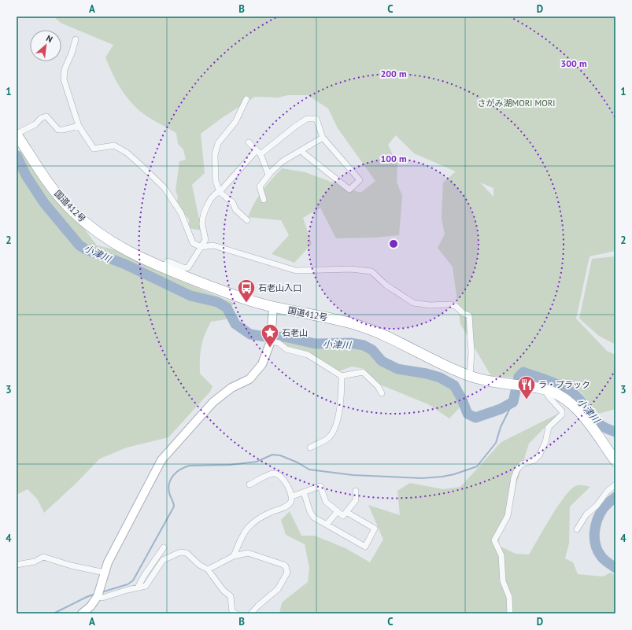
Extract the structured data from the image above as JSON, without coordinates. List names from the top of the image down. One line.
{"streets":{"highway":["国道412号"]},"water":["小津川"],"parks":["さがみ湖MORI MORI"],"places":{"bus stop":["石老山入口"],"place":["石老山"],"restaurant":["ラ・プラック"]},"north":"top right","grid":{"columns":["A","B","C","D"],"rows":["1","2","3","4"]},"rings":["300 m","200 m","100 m"]}
